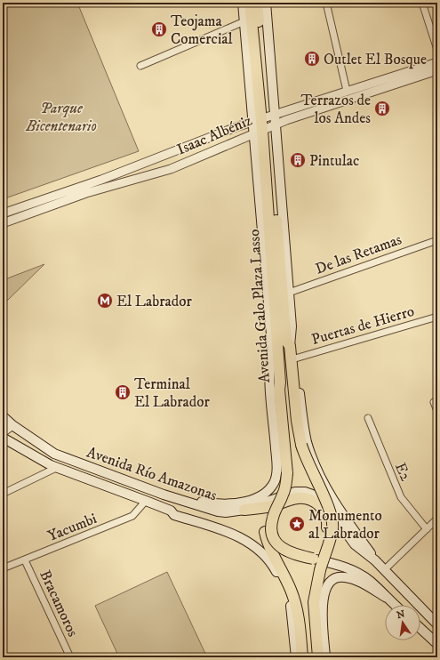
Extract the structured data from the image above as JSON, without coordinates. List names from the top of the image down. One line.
{"streets":{"main road":["Avenida Galo Plaza Lasso","Avenida Río Amazonas"],"street":["Isaac Albéniz","De las Retamas","Puertas de Hierro","E2","Yacumbi","Bracamoros"]},"crossings":[["Isaac Albéniz","Avenida Galo Plaza Lasso"],["De las Retamas","Avenida Galo Plaza Lasso"],["Avenida Río Amazonas","Yacumbi"],["Yacumbi","Bracamoros"]],"parks":["Parque Bicentenario"],"places":{"building":["Teojama Comercial","Outlet El Bosque","Terrazos de los Andes","Pintulac","Terminal El Labrador"],"metro station":["El Labrador"],"place":["Monumento al Labrador"]},"north":"top"}
